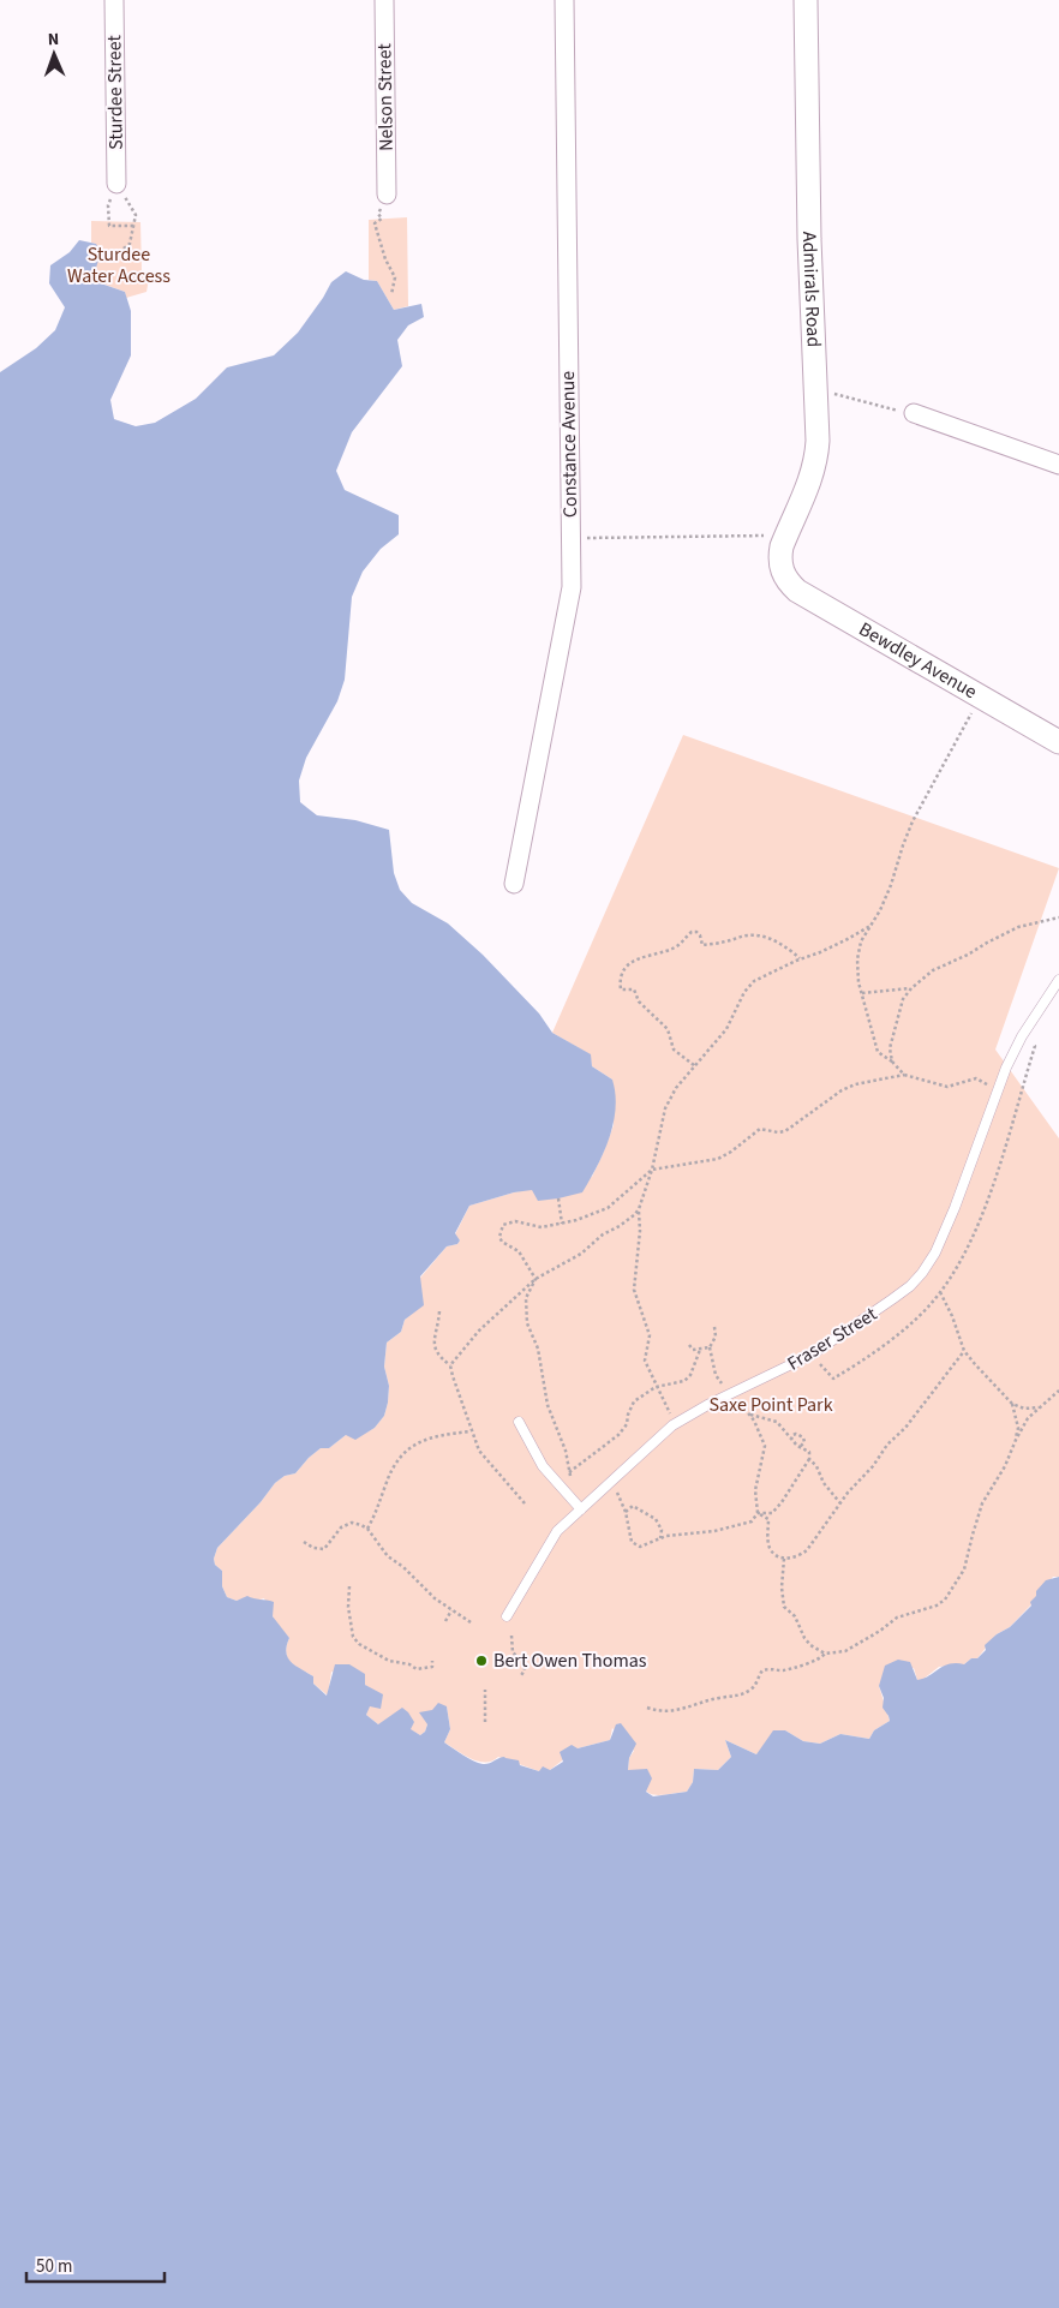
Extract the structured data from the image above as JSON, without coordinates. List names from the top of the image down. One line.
{"streets":{"street":["Sturdee Street","Nelson Street","Admirals Road","Constance Avenue","Bewdley Avenue"],"lane":["Fraser Street"]},"crossings":[["Admirals Road","Bewdley Avenue"]],"parks":["Sturdee Water Access","Saxe Point Park"],"places":["Bert Owen Thomas"],"scale_bar":"50 m","north":"top"}
